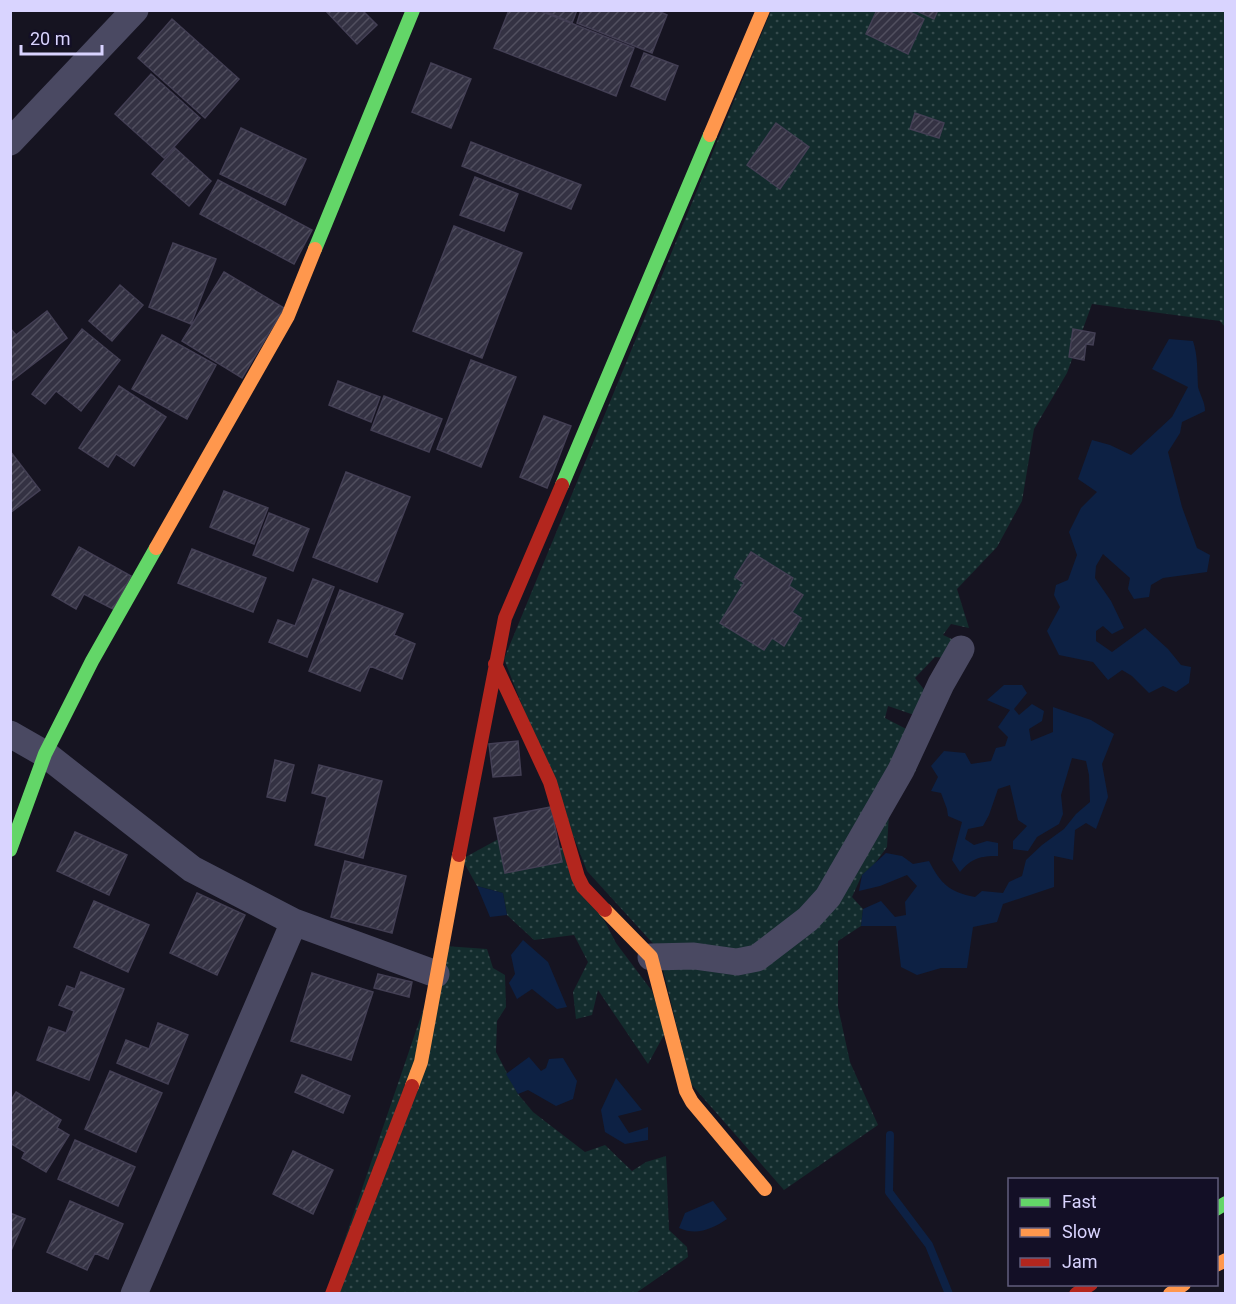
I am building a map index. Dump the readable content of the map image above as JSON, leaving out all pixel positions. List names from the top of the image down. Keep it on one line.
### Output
{"legend":["Fast","Slow","Jam"],"scale_bar":"20 m"}
